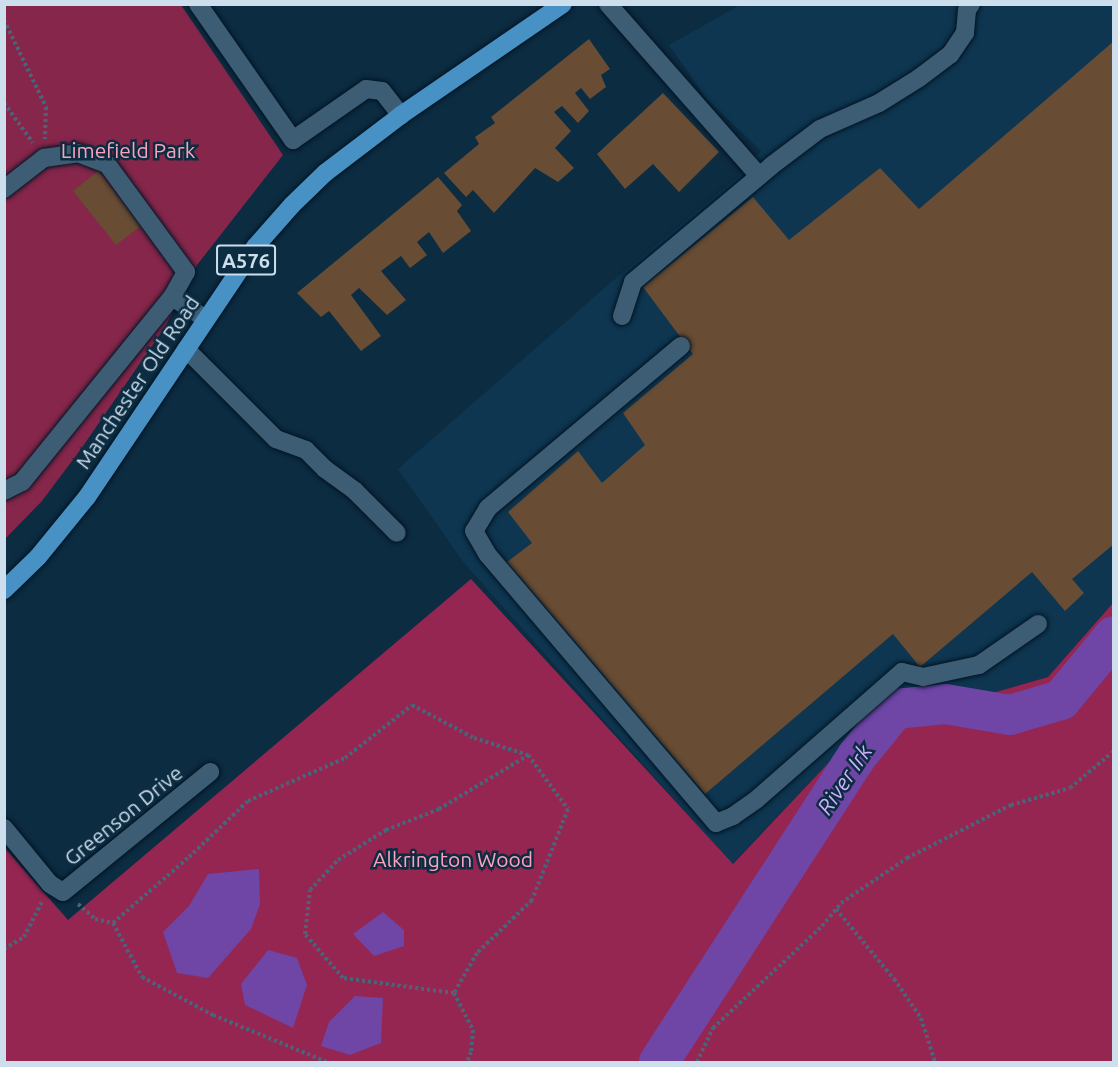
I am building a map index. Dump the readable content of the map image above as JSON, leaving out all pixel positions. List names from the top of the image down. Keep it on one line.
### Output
{"streets":{"main road":["A576","Manchester Old Road"],"street":["Greenson Drive"]},"water":["River Irk"],"parks":["Limefield Park","Alkrington Wood"]}
